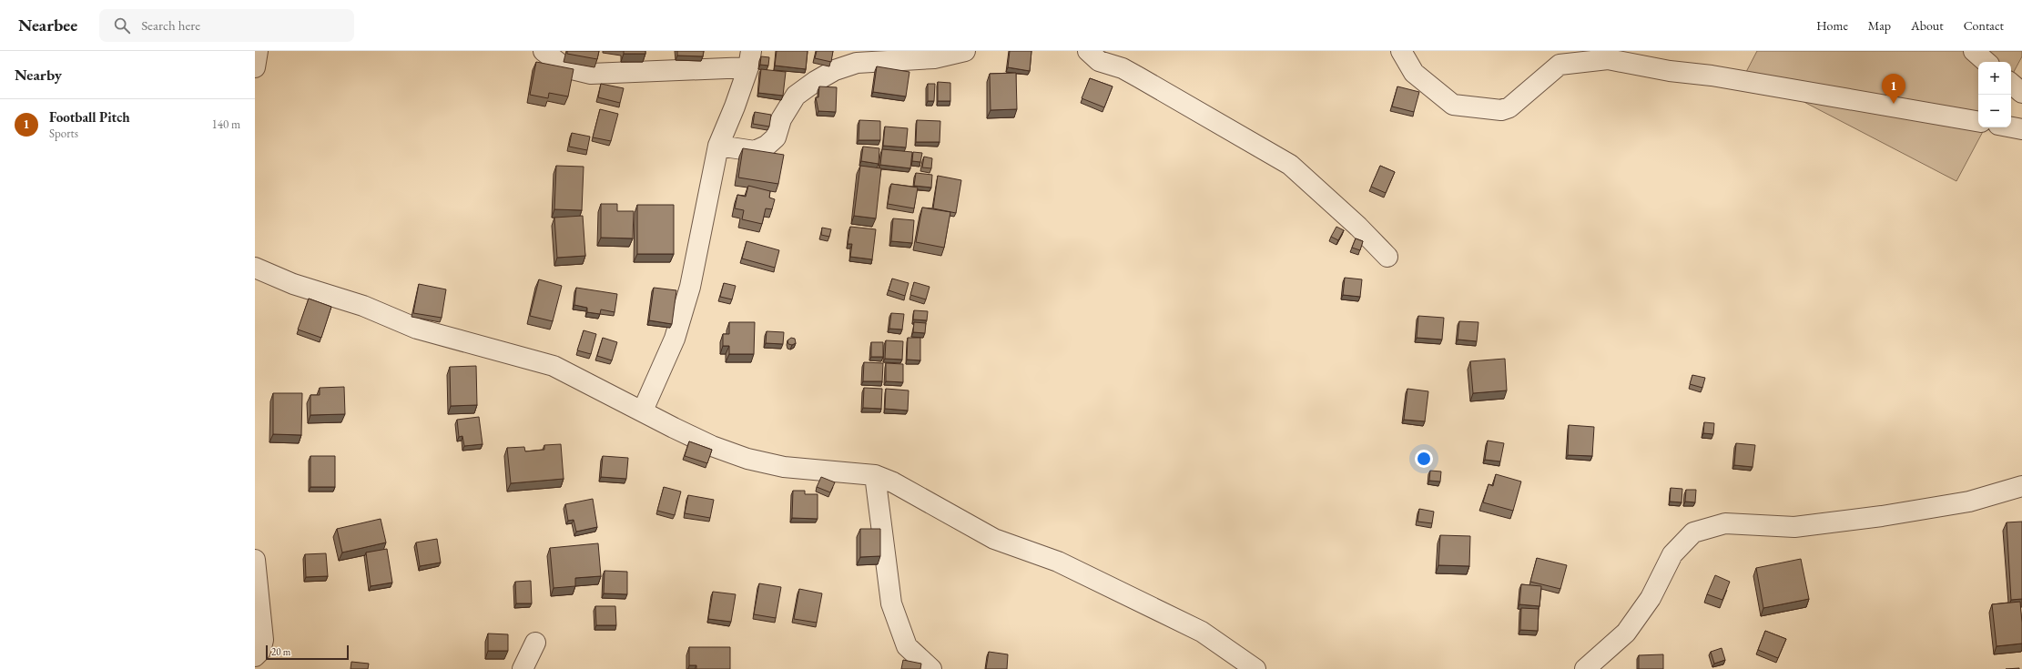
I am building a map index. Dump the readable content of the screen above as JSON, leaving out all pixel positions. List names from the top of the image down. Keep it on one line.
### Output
{"scale_bar":"20 m","page":{"header":"Nearbee","search":"Search here","nav":["Home","Map","About","Contact"],"heading":"Nearby","map_buttons":["+","−"],"pins":"1","list":[{"mark":"1","name":"Football Pitch","note":"Sports","value":"140 m"}],"scale":"20 m"}}
